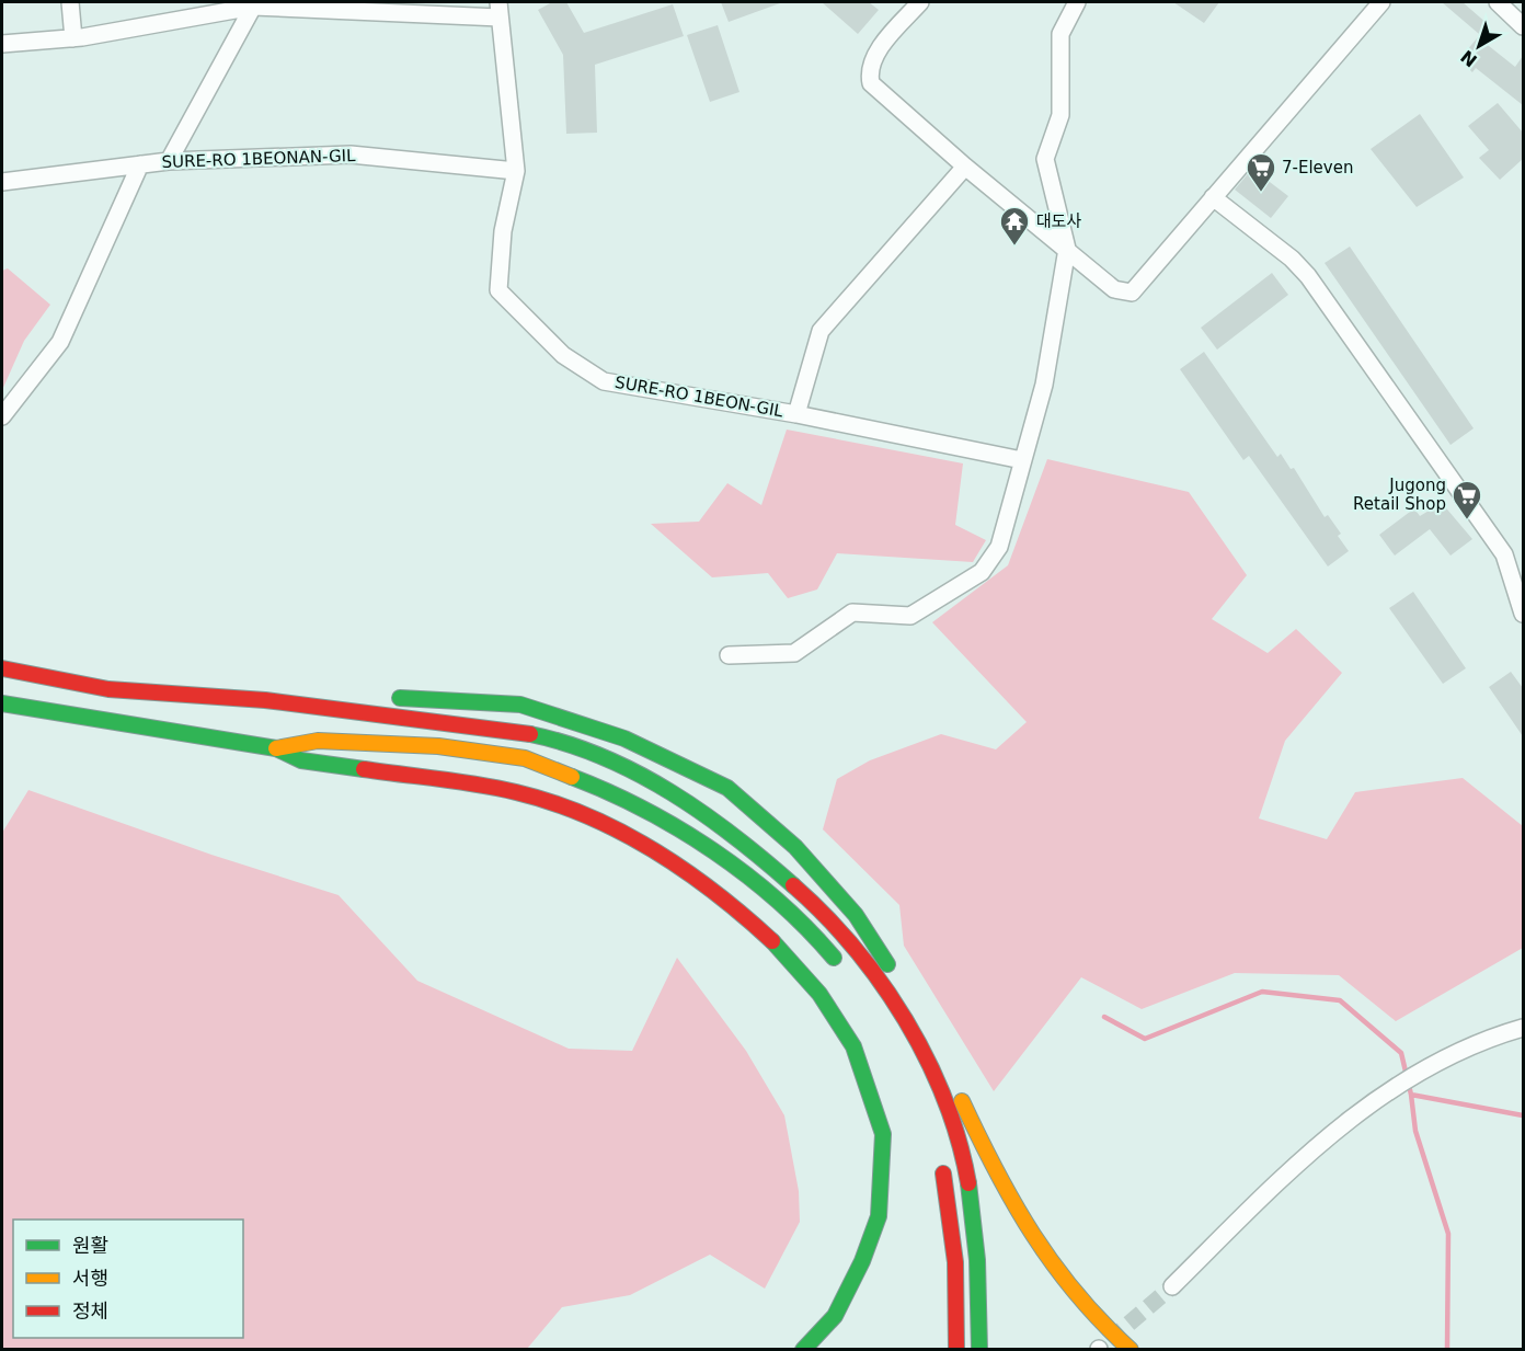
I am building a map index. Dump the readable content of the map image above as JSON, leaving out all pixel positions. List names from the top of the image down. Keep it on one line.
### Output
{"streets":{"street":["SURE-RO 1BEONAN-GIL","SURE-RO 1BEON-GIL"]},"crossings":[["SURE-RO 1BEONAN-GIL","SURE-RO 1BEON-GIL"]],"places":{"supermarket":["7-Eleven","Jugong Retail Shop"],"temple":["대도사"]},"legend":["원활","서행","정체"],"north":"bottom left"}
